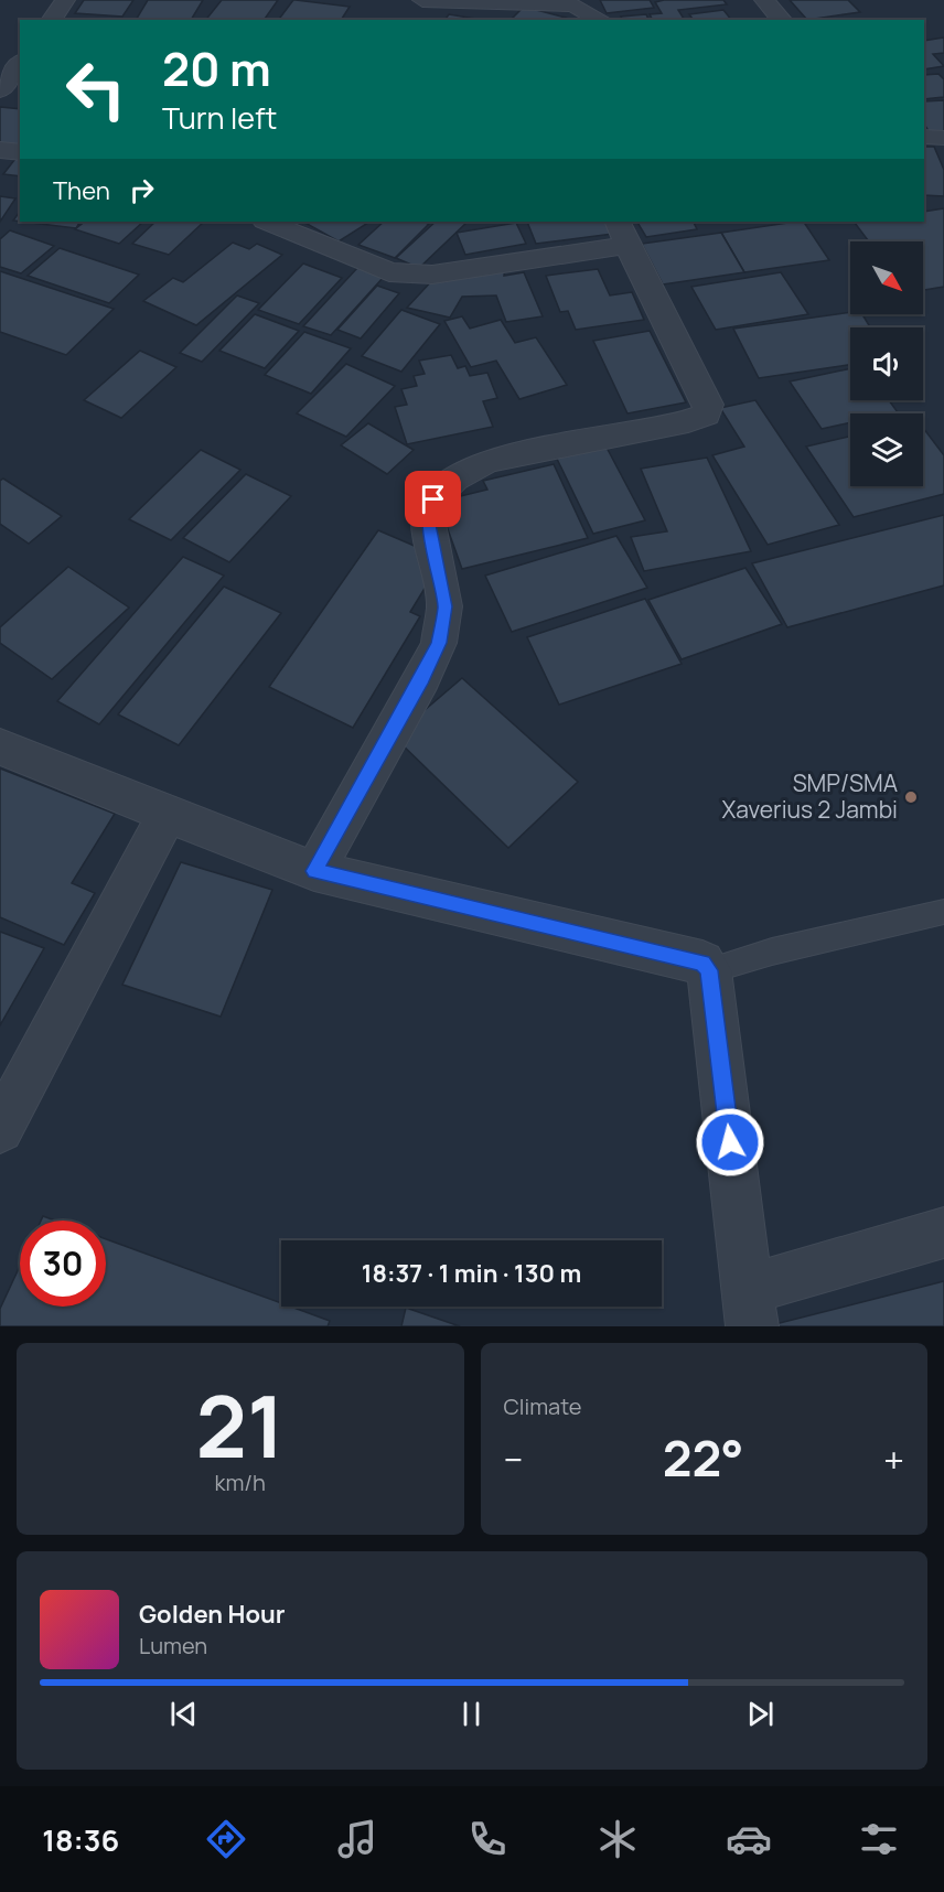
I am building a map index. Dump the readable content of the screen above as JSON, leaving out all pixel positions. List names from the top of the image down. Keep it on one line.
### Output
{"places":["SMP/SMA Xaverius 2 Jambi"],"north":"bottom right","page":{"turn":["20 m","Turn left"],"then":"Then","limit":"30","trip":"18:37 · 1 min · 130 m","tile":[["21","km/h"],"Climate"],"heat":["−","22°","+"],"song":["Golden Hour","Lumen"],"tabs":"18:36"}}
